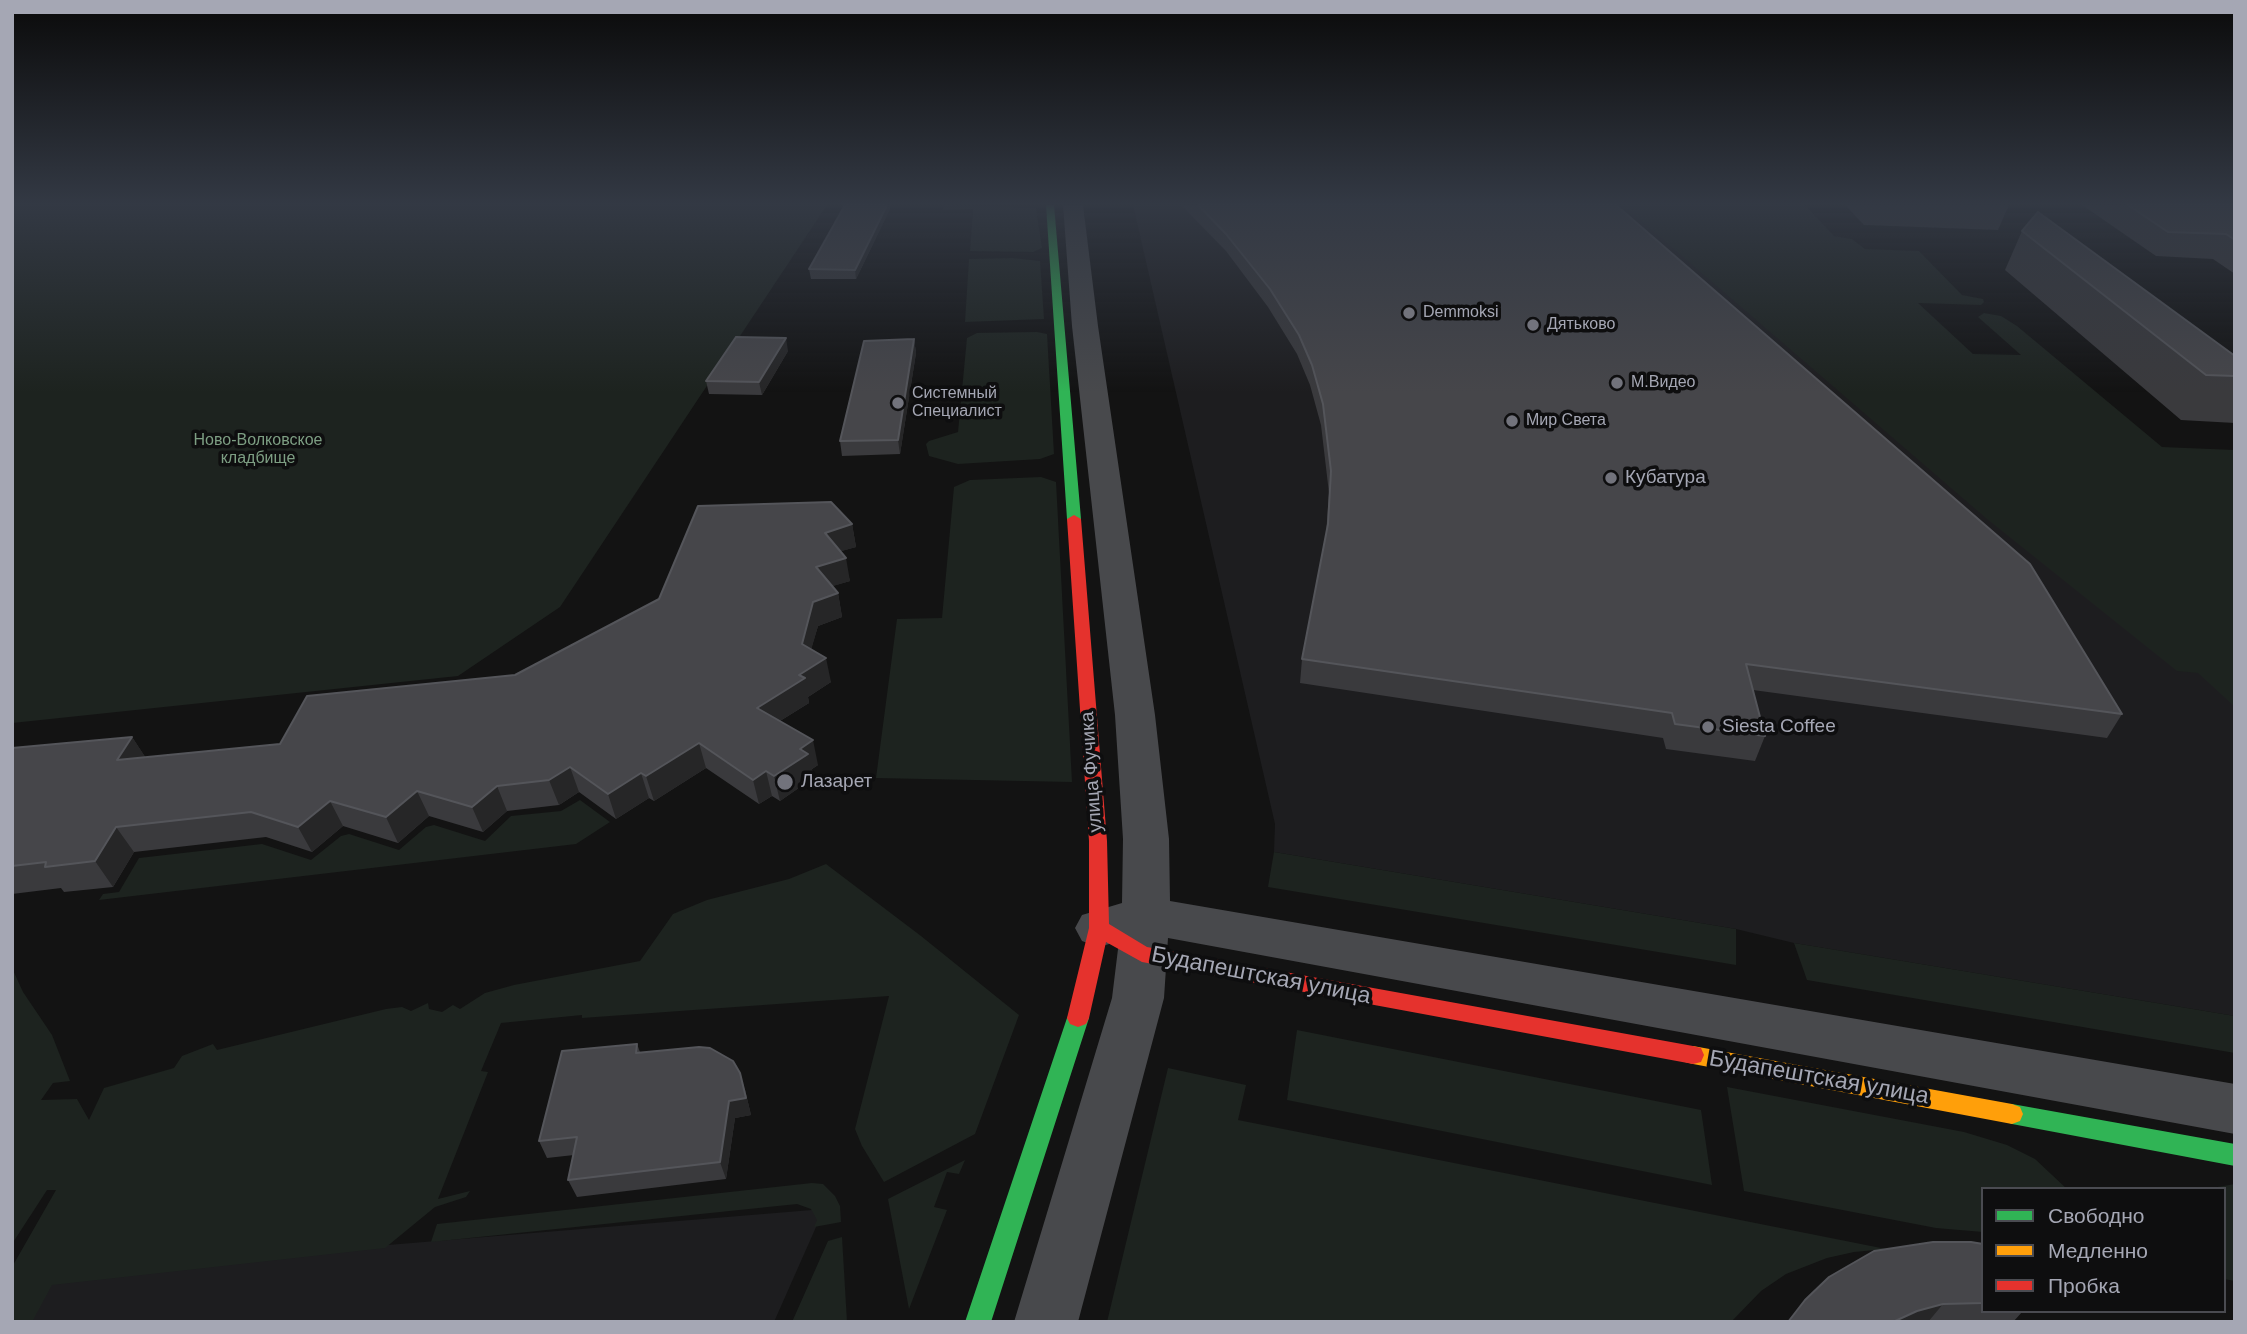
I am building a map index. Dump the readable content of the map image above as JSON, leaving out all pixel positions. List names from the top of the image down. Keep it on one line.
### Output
{"streets":{"street":["улица Фучика","Будапештская улица"]},"crossings":[["улица Фучика","Будапештская улица"]],"parks":["Ново-Волковское кладбище"],"places":["Demmoksi","Дятьково","М.Видео","Системный Специалист","Мир Света","Кубатура","Siesta Coffee","Лазарет"],"legend":["Свободно","Медленно","Пробка"]}
